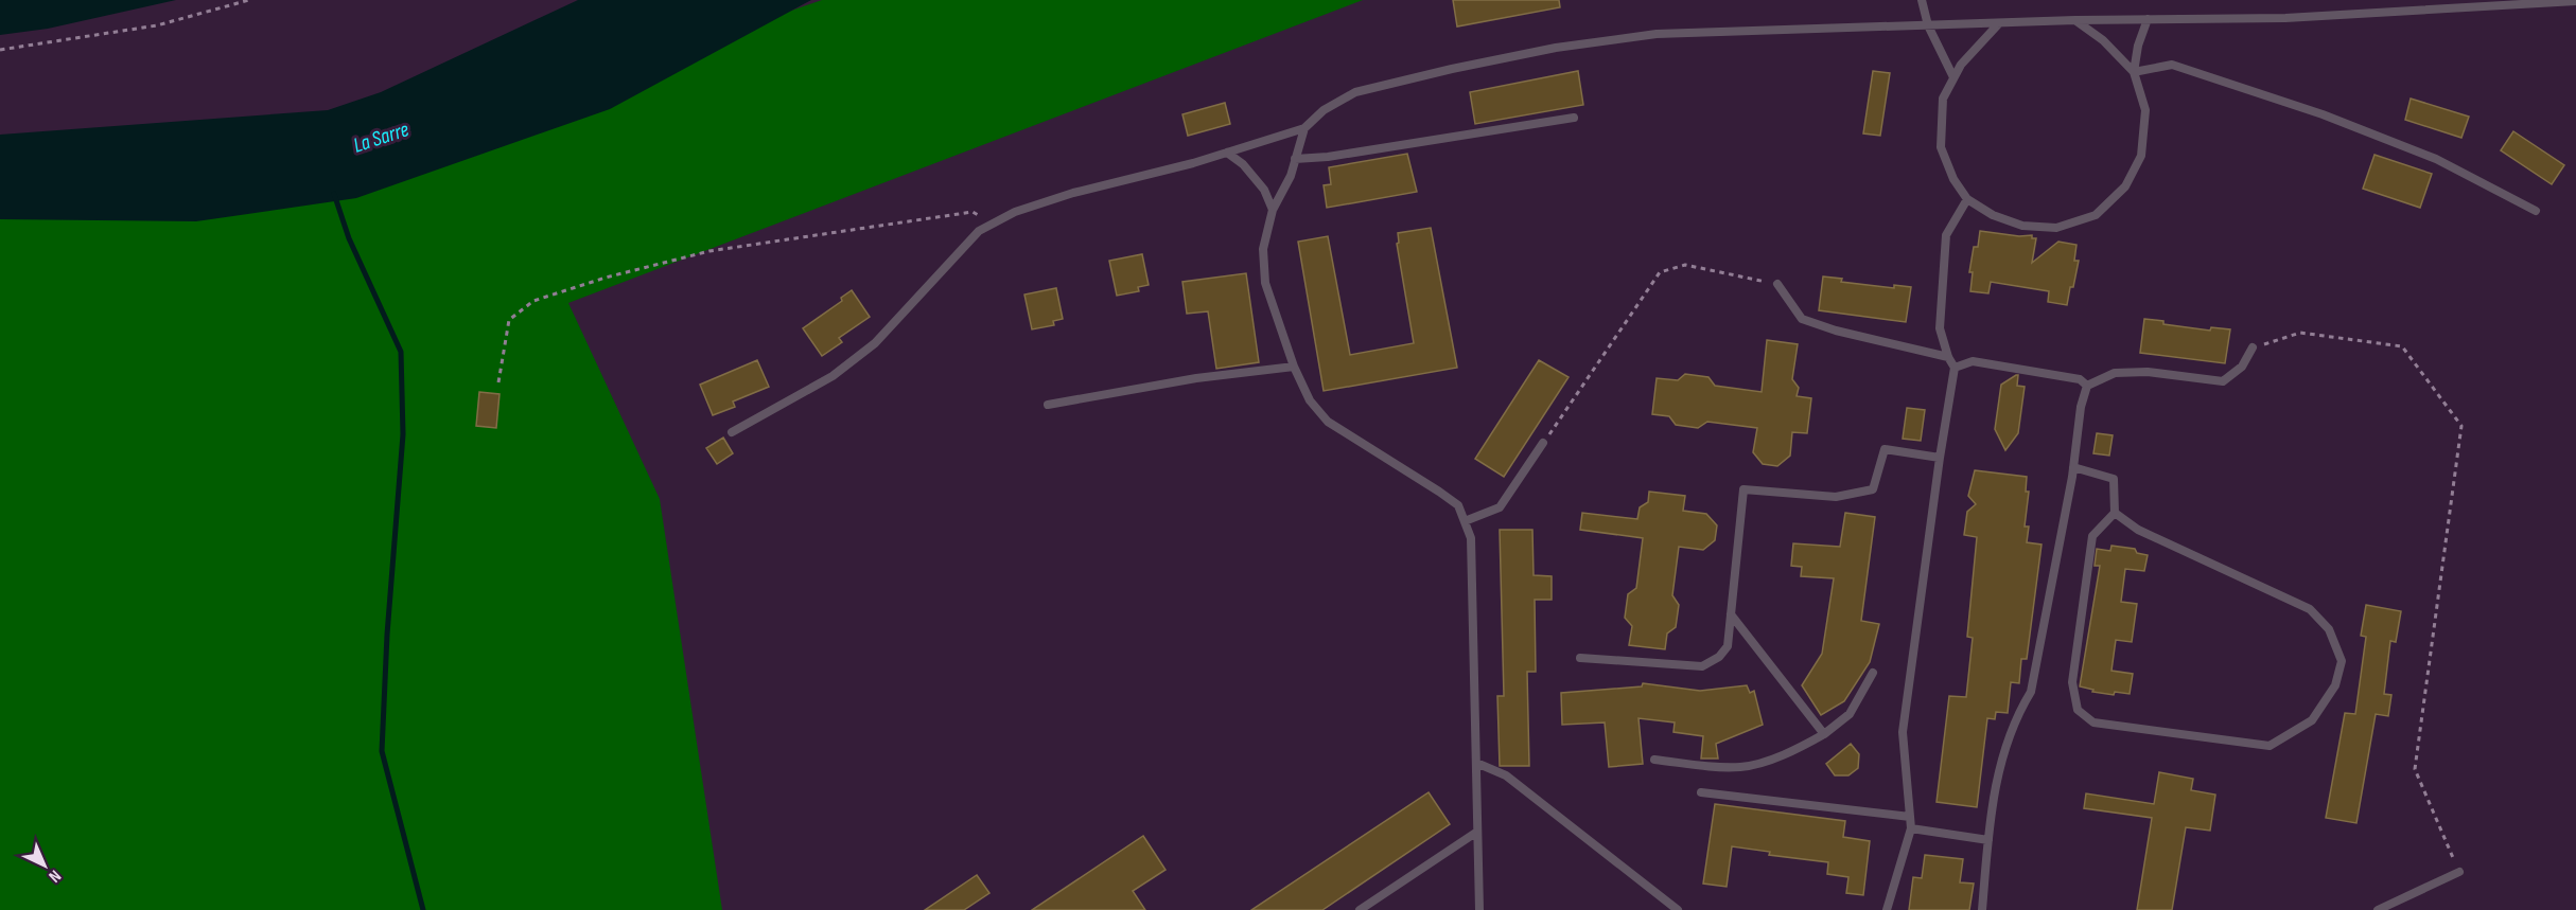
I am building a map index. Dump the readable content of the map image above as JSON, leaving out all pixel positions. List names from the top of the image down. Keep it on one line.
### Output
{"water":["La Sarre"],"north":"bottom right"}
